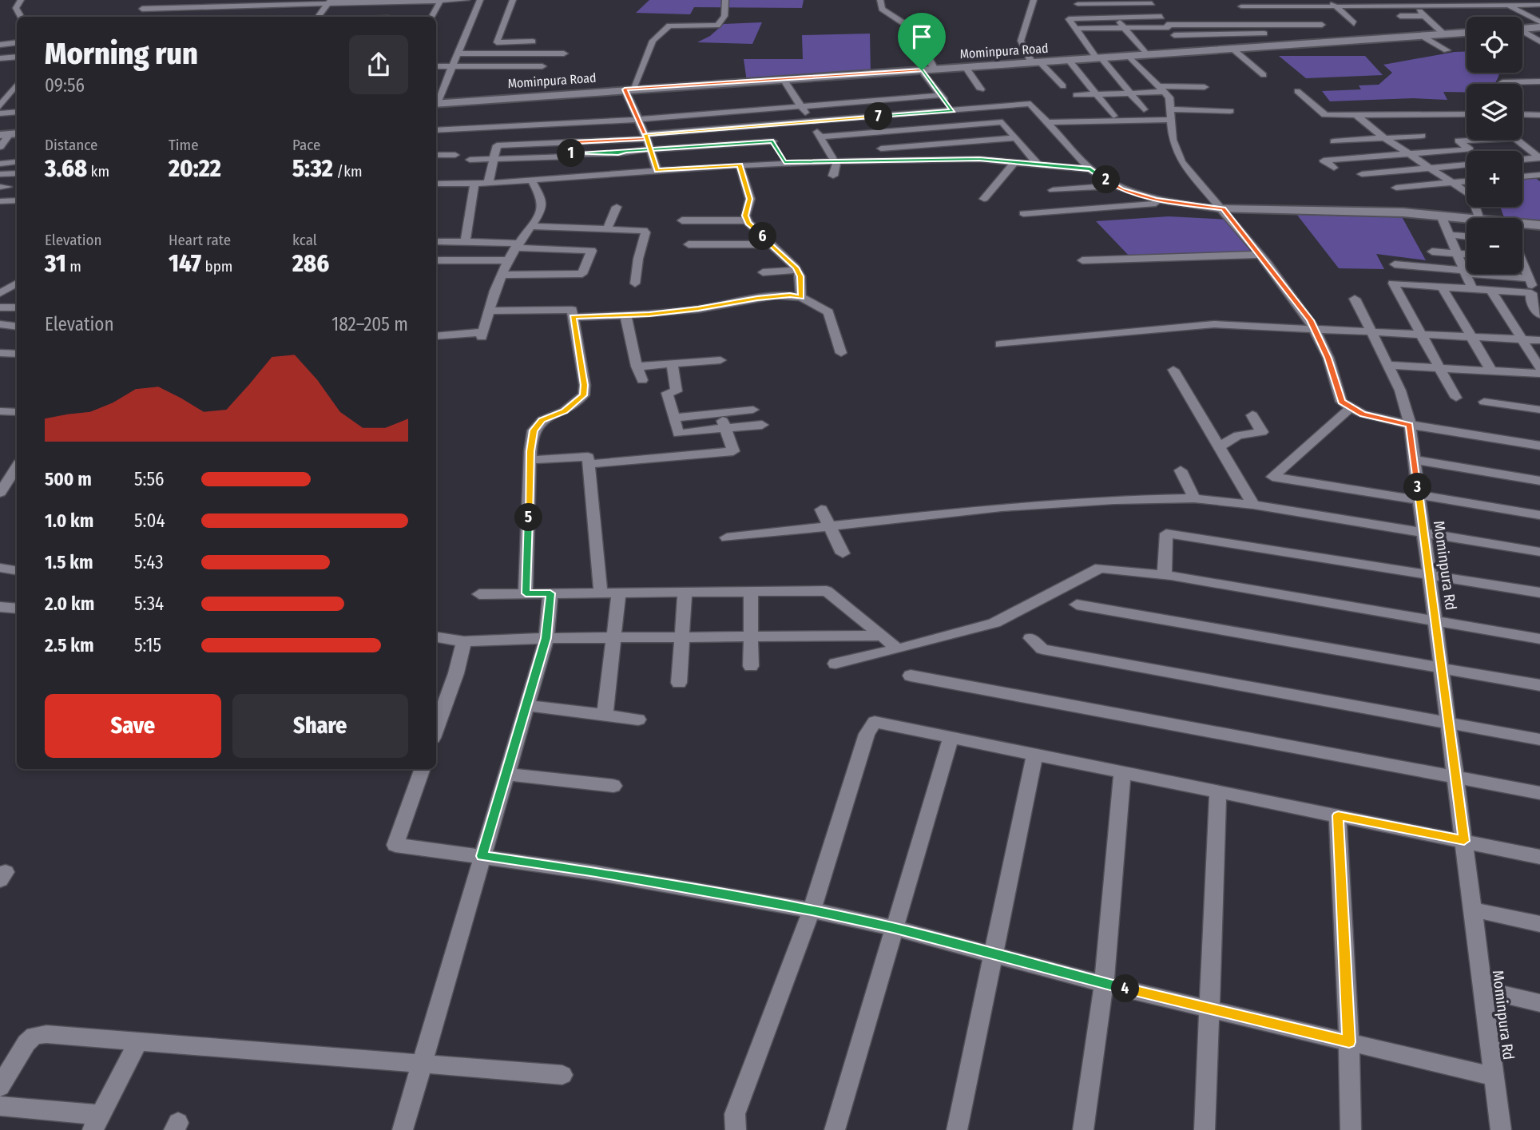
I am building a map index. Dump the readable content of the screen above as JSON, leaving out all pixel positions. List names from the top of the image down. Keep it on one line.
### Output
{"streets":{"main road":["Mominpura Road"],"street":["Mominpura Rd"]},"page":{"map_buttons":["+","−"],"heading":["Morning run","09:56"],"pins":["7","1","2","6","3","5","4"],"stats":[["Distance","3.68 km"],["Time","20:22"],["Pace","5:32 /km"],["Elevation","31 m"],["Heart rate","147 bpm"],["kcal","286"]],"chart":["Elevation","182–205 m"],"list":[{"name":"500 m","note":"5:56"},{"name":"1.0 km","note":"5:04"},{"name":"1.5 km","note":"5:43"},{"name":"2.0 km","note":"5:34"},{"name":"2.5 km","note":"5:15"}],"buttons":["Save","Share"]}}
